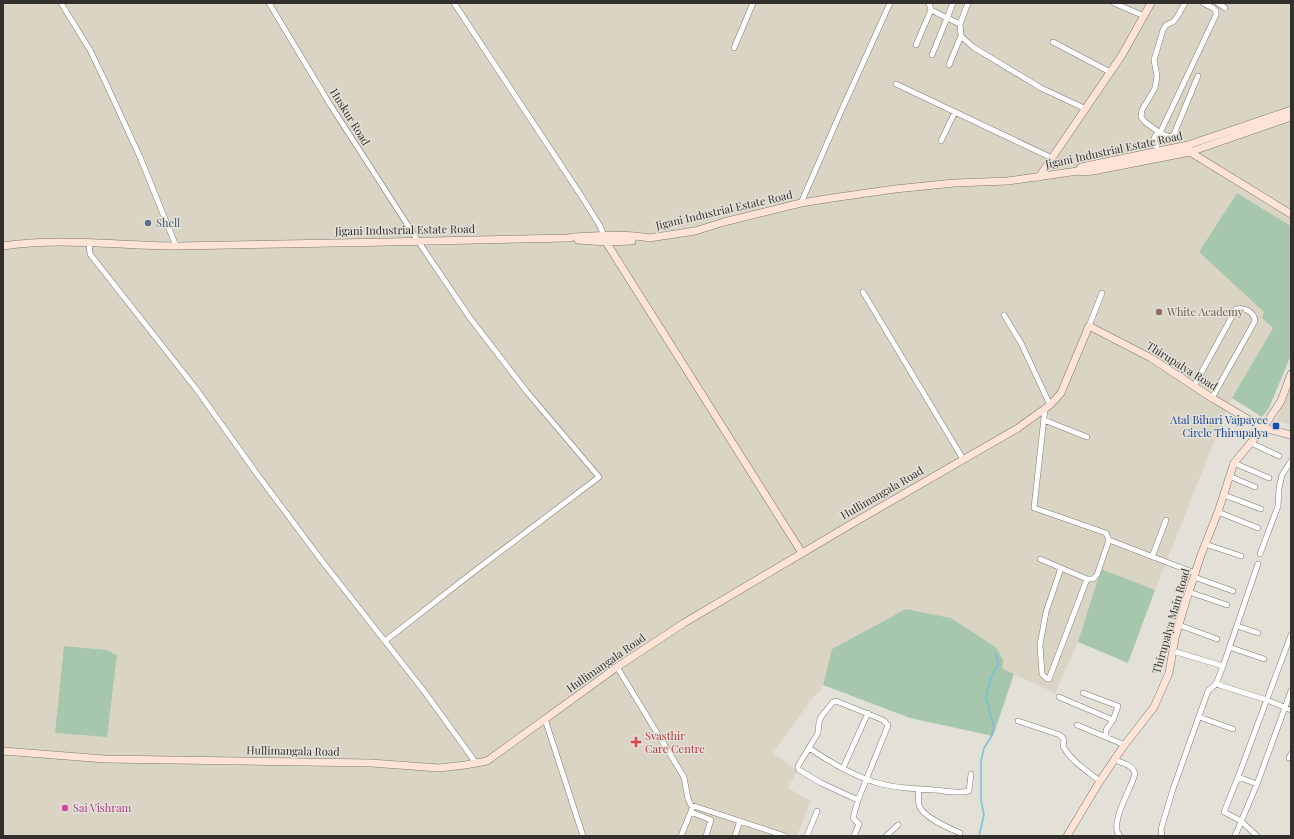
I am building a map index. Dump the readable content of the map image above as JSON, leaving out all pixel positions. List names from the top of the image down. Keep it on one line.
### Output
{"streets":{"street":["Huskur Road","Jigani Industrial Estate Road","Thirupalya Road","Hullimangala Road","Thirupalya Main Road"]},"crossings":[["Huskur Road","Jigani Industrial Estate Road"],["Thirupalya Road","Hullimangala Road"],["Thirupalya Road","Thirupalya Main Road"]],"places":{"other":["Shell","White Academy","Sai Vishram"],"transit":["Atal Bihari Vajpayee Circle Thirupalya"],"health":["Svasthir Care Centre"]}}
